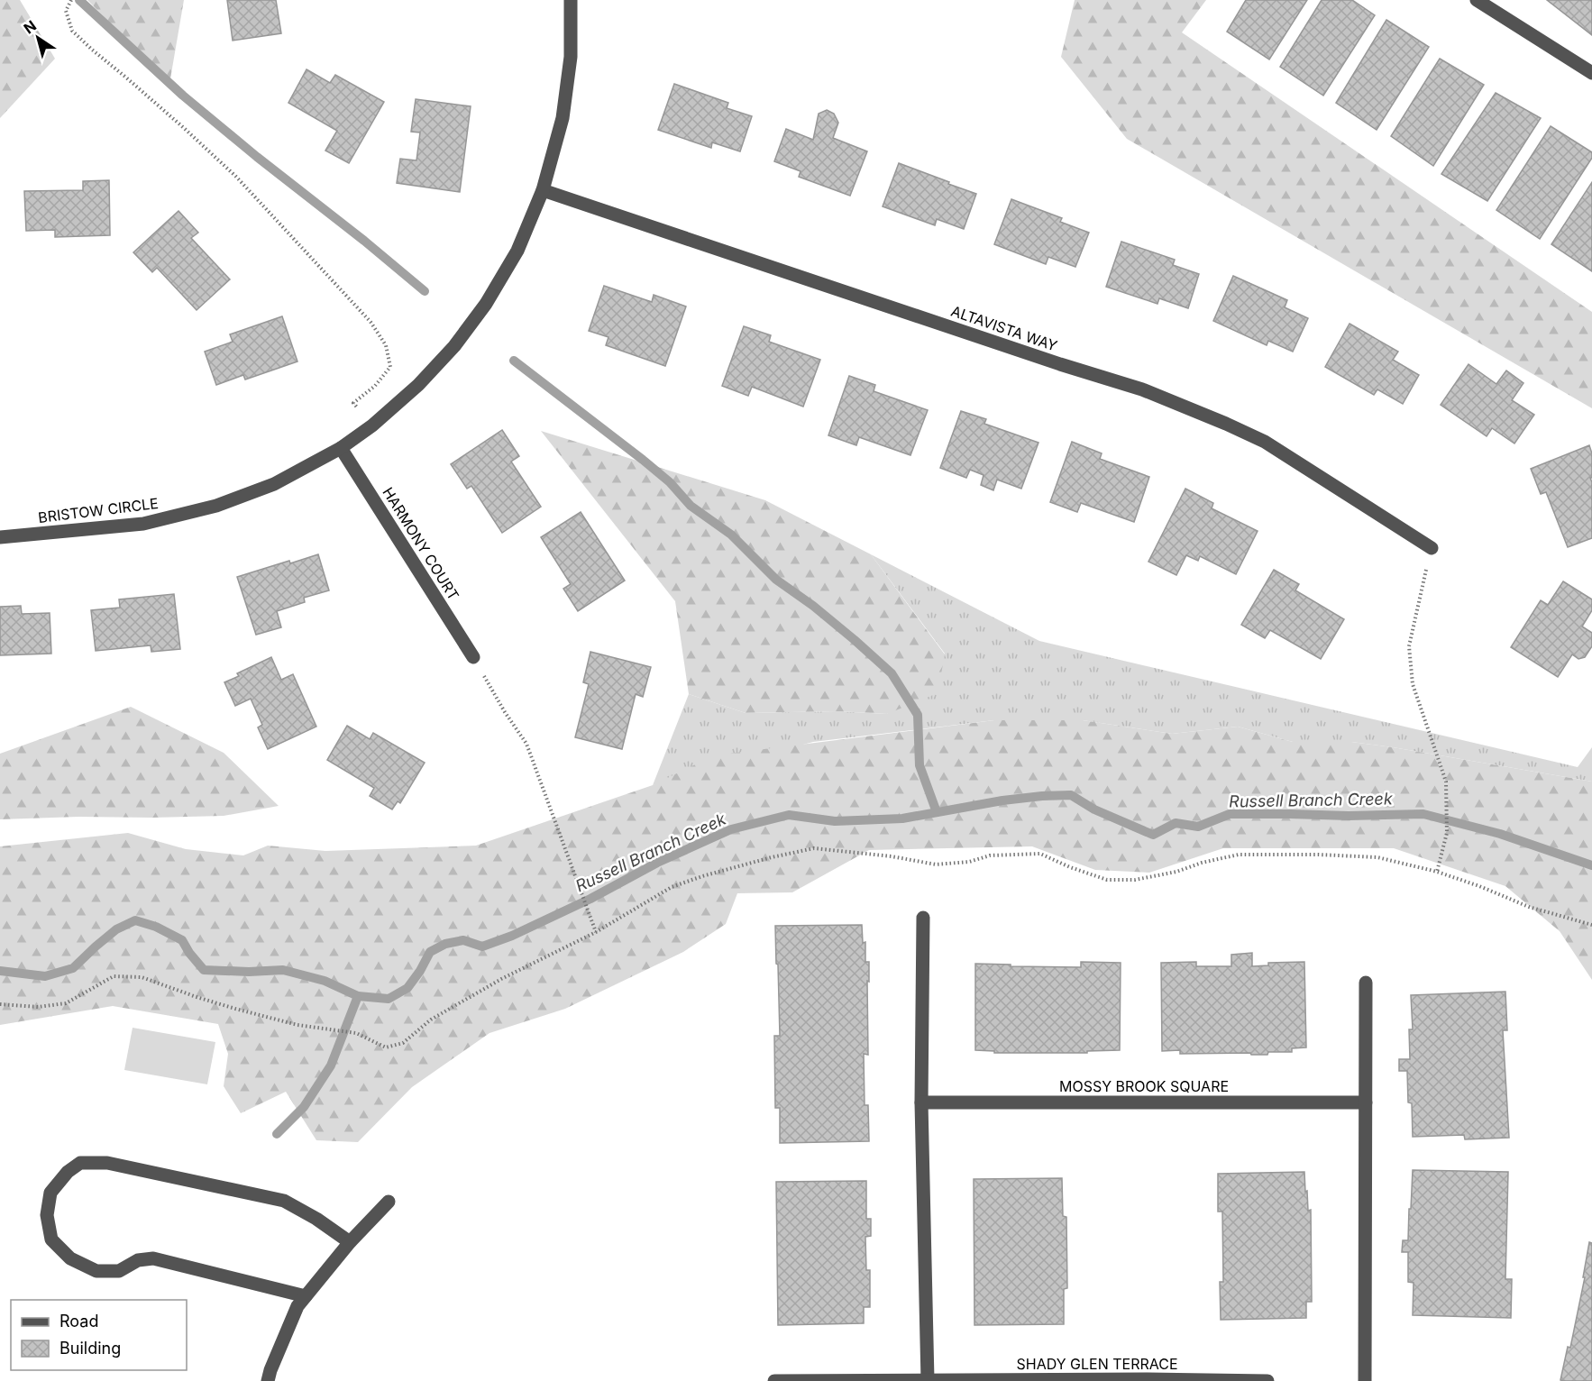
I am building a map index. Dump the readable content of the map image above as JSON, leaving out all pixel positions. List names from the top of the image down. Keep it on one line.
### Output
{"streets":{"street":["ALTAVISTA WAY","BRISTOW CIRCLE","HARMONY COURT","MOSSY BROOK SQUARE","SHADY GLEN TERRACE"]},"crossings":[["ALTAVISTA WAY","BRISTOW CIRCLE"],["BRISTOW CIRCLE","HARMONY COURT"]],"water":["Russell Branch Creek"],"legend":["Road","Building"],"north":"top left"}
